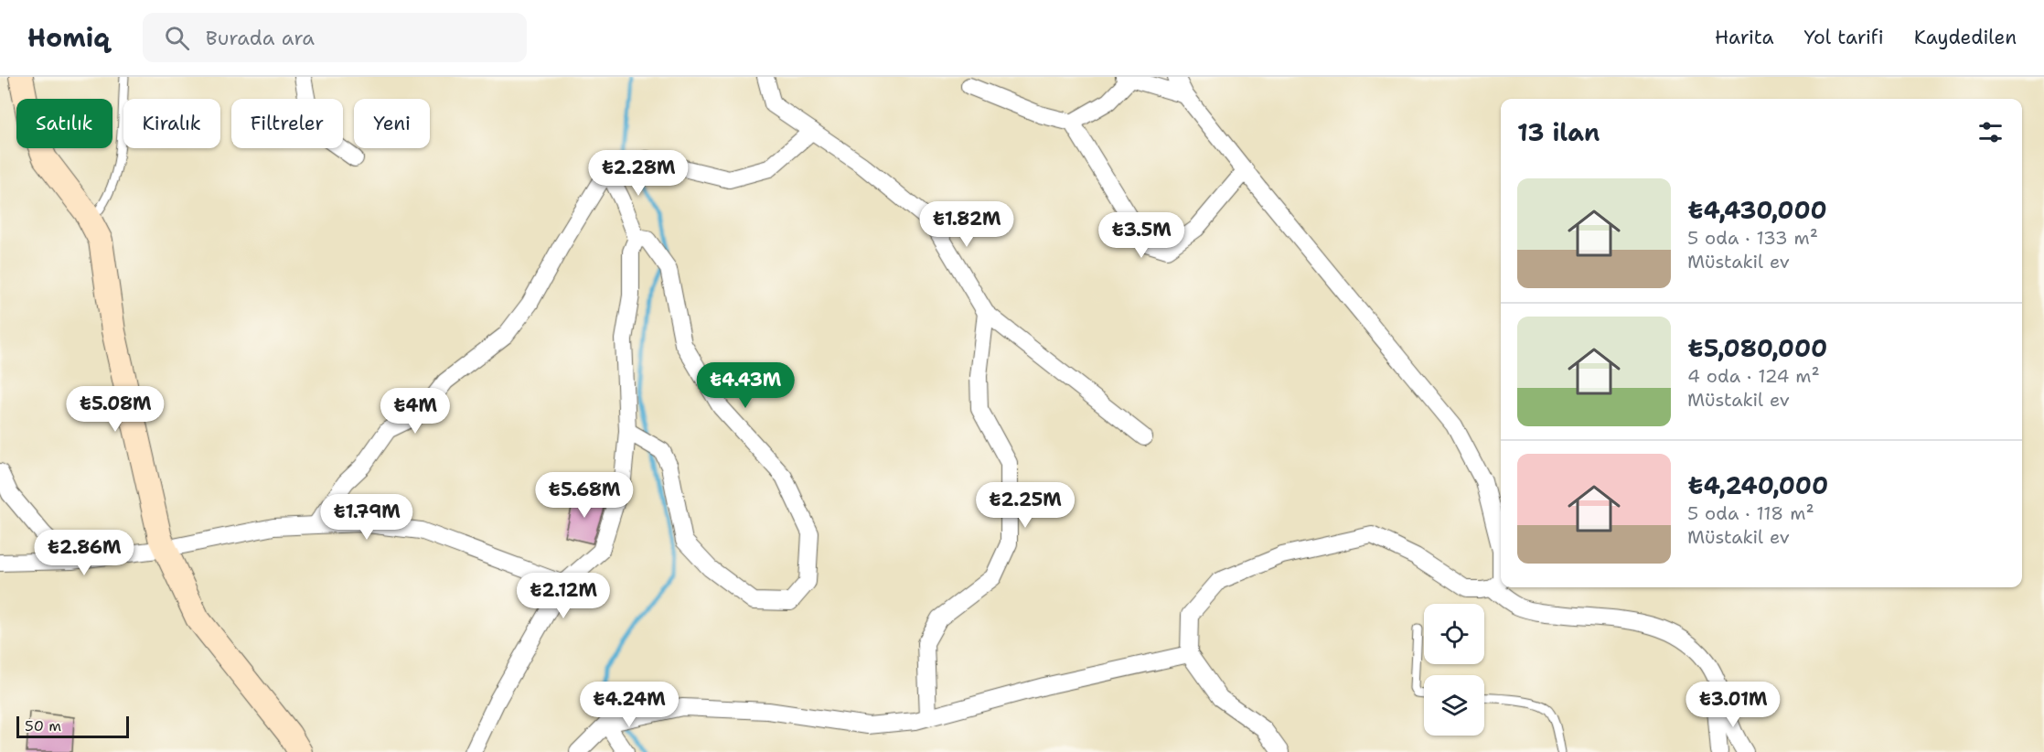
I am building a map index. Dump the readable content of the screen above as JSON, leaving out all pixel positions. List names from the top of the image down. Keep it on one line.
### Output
{"scale_bar":"50 m","page":{"header":"Homiq","search":"Burada ara","nav":["Harita","Yol tarifi","Kaydedilen"],"chip":["Satılık","Kiralık","Filtreler","Yeni"],"heading":"13 ilan","price":["₺2.28M","₺1.82M","₺3.5M","₺4.43M","₺5.08M","₺4M","₺5.68M","₺2.25M","₺1.79M","₺2.86M","₺2.12M","₺4.24M","₺3.01M"],"list":[{"name":"₺4,430,000","note":"5 oda · 133 m² · Müstakil ev"},{"name":"₺5,080,000","note":"4 oda · 124 m² · Müstakil ev"},{"name":"₺4,240,000","note":"5 oda · 118 m² · Müstakil ev"}],"scale":"50 m"}}
